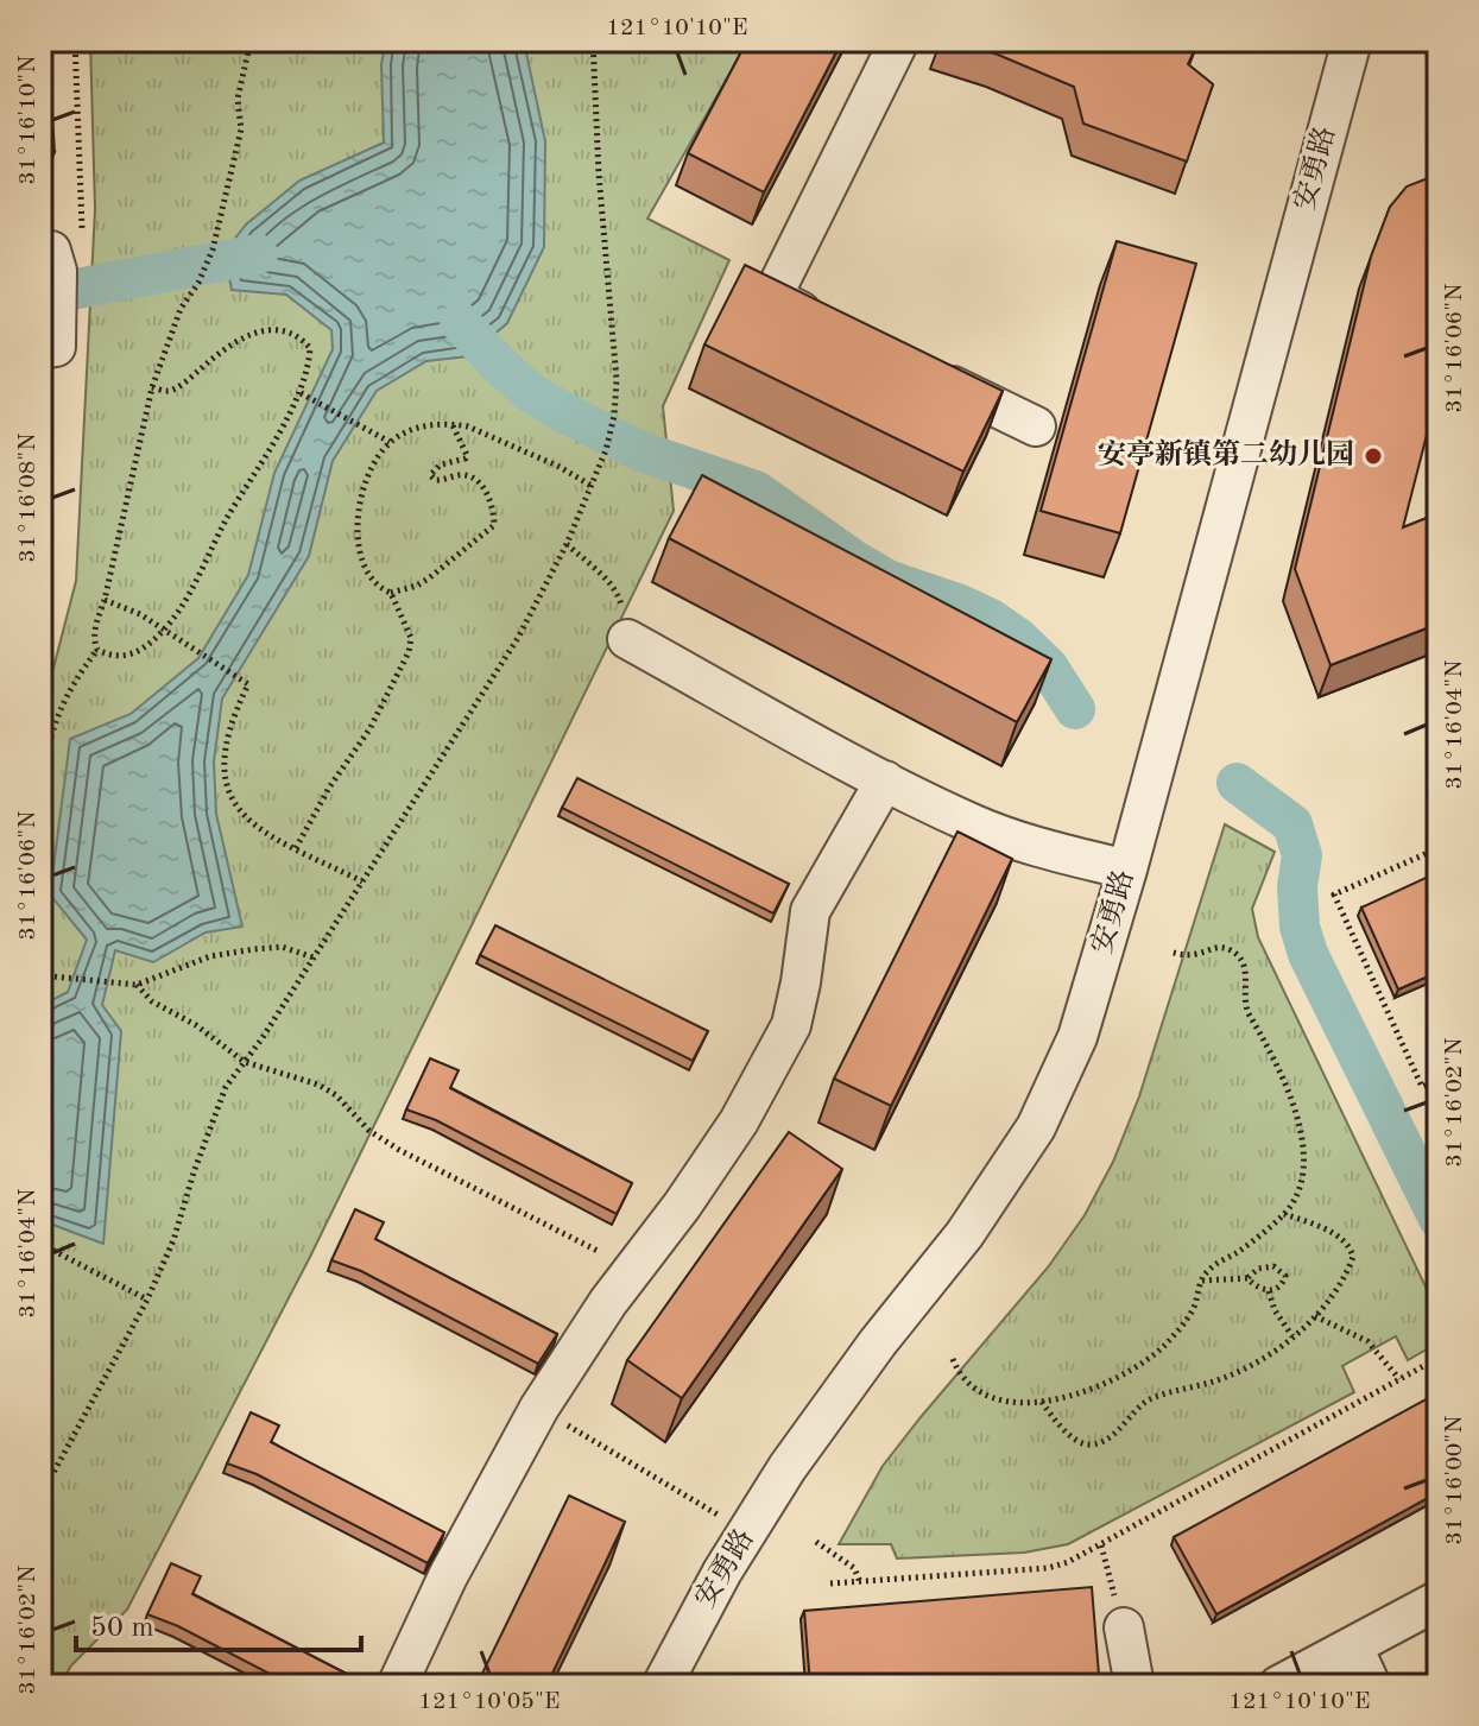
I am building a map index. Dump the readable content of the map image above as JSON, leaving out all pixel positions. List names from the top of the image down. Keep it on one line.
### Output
{"streets":{"street":["安勇路"]},"places":["安亭新镇第二幼儿园"],"scale_bar":"50 m","coordinates":["121°10'10\"E","31°16'10\"N","31°16'06\"N","31°16'08\"N","31°16'04\"N","31°16'02\"N","31°16'00\"N","121°10'05\"E"]}
